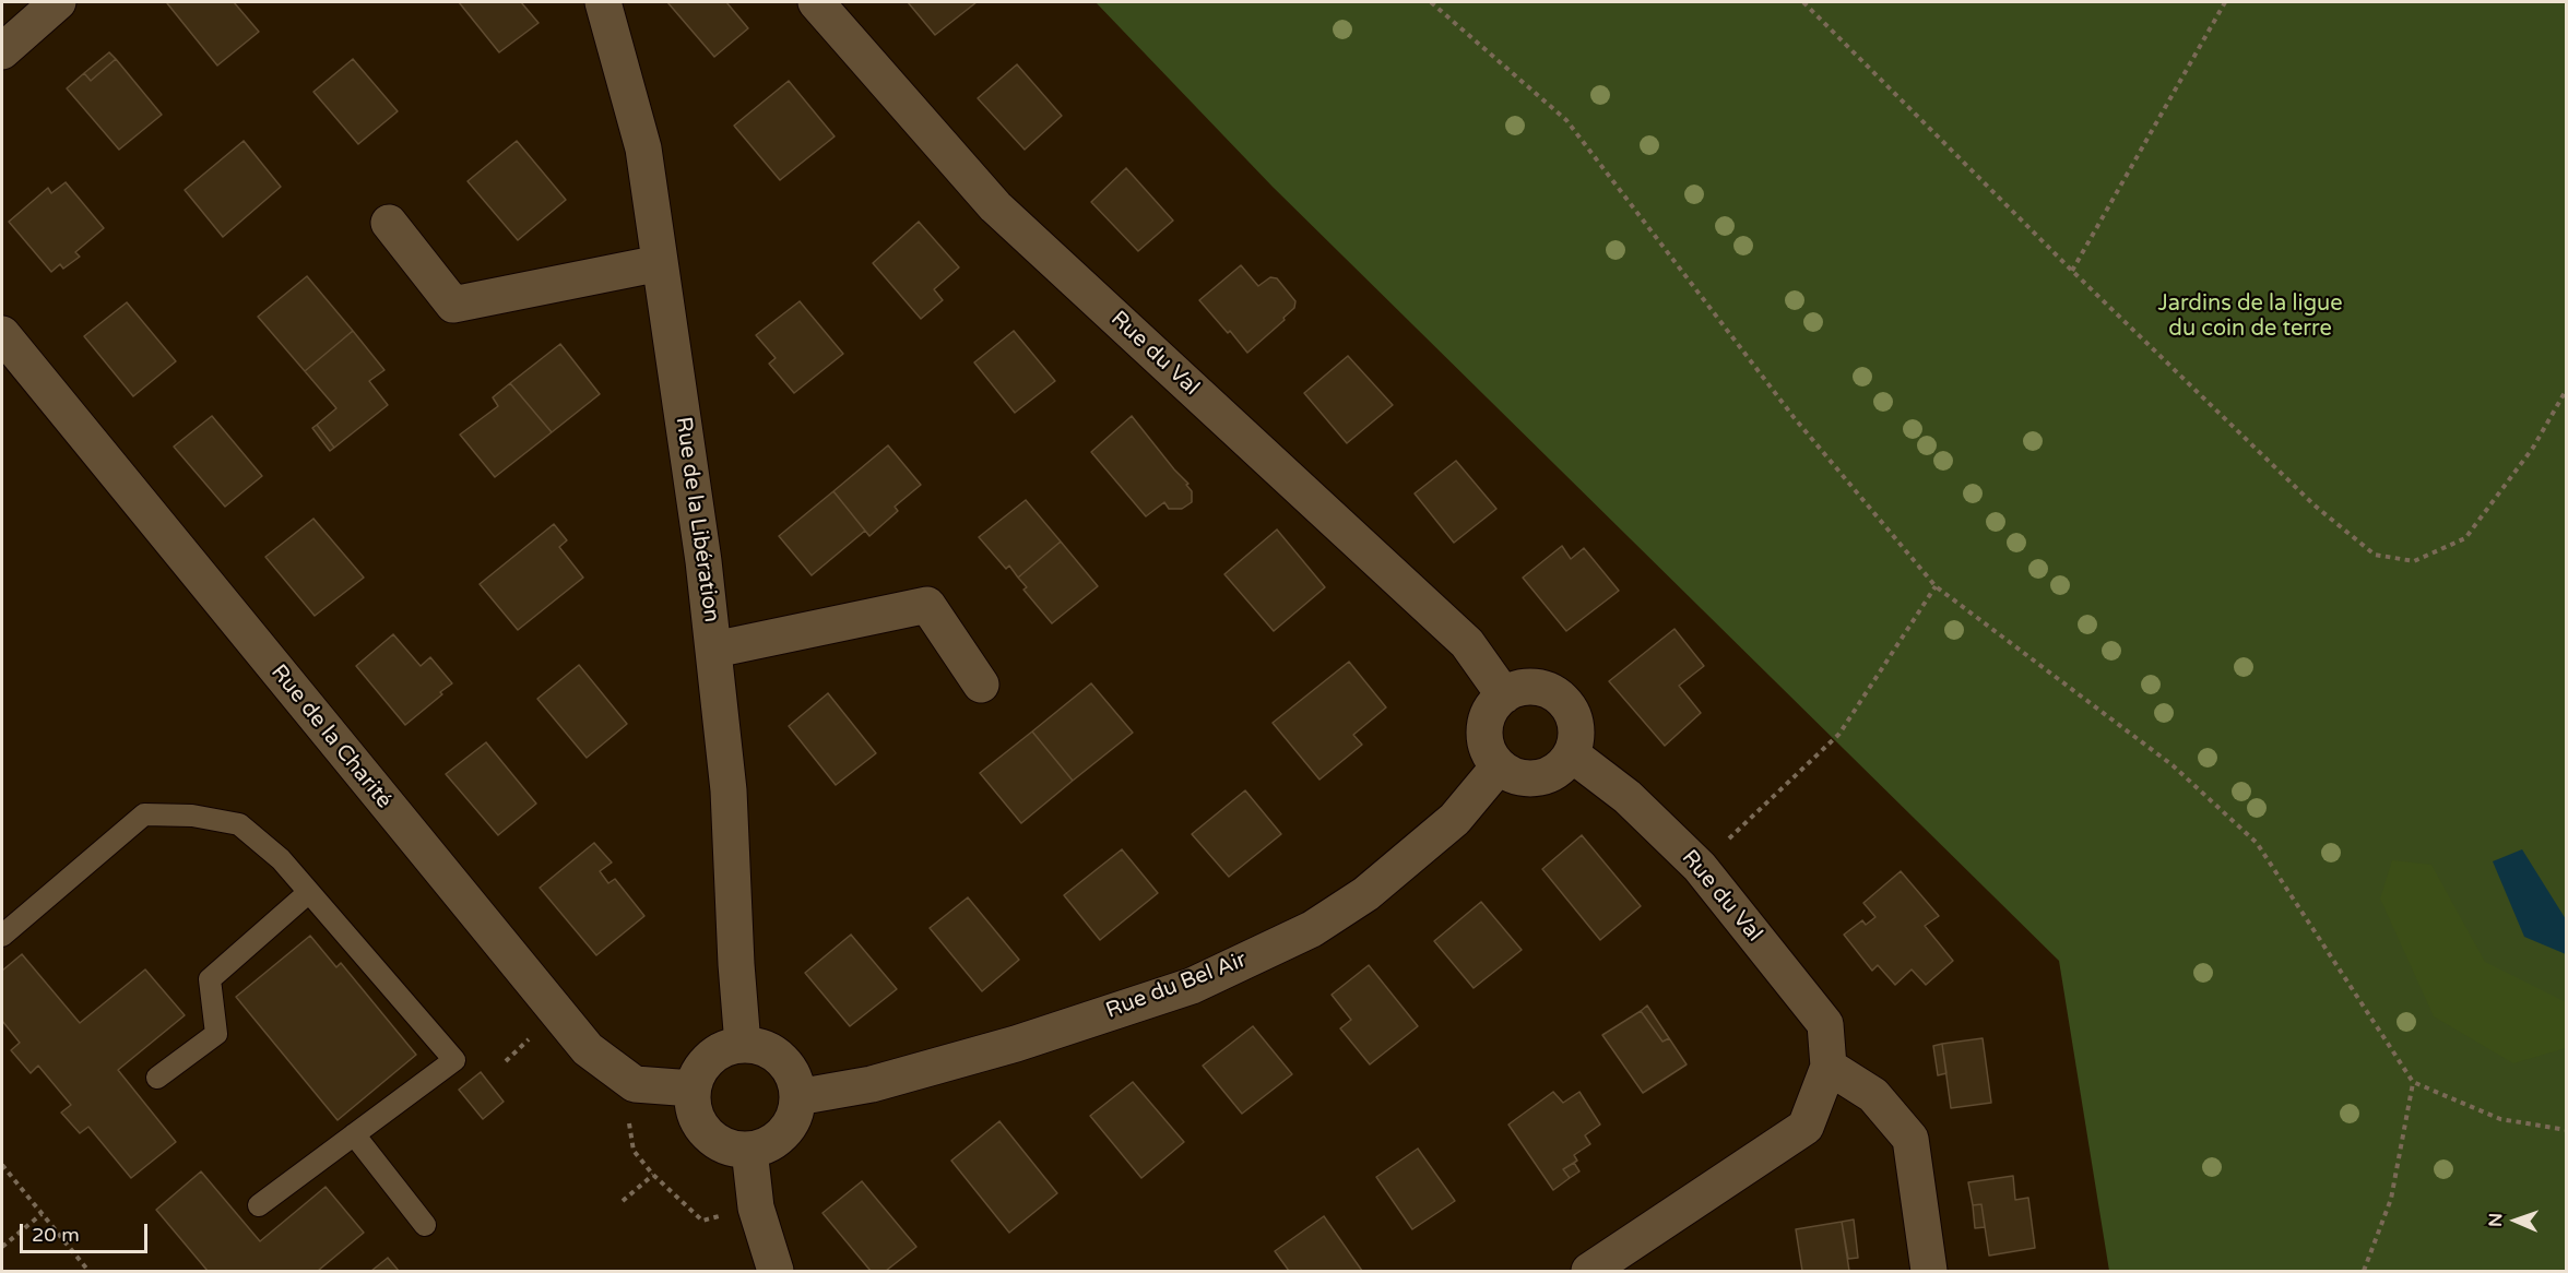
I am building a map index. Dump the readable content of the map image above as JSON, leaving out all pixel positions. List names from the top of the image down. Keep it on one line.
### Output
{"streets":{"street":["Rue du Val","Rue de la Libération","Rue de la Charité","Rue du Bel Air"]},"crossings":[["Rue du Val","Rue du Bel Air"],["Rue de la Libération","Rue du Bel Air"]],"parks":["Jardins de la ligue du coin de terre"],"scale_bar":"20 m","north":"left"}
